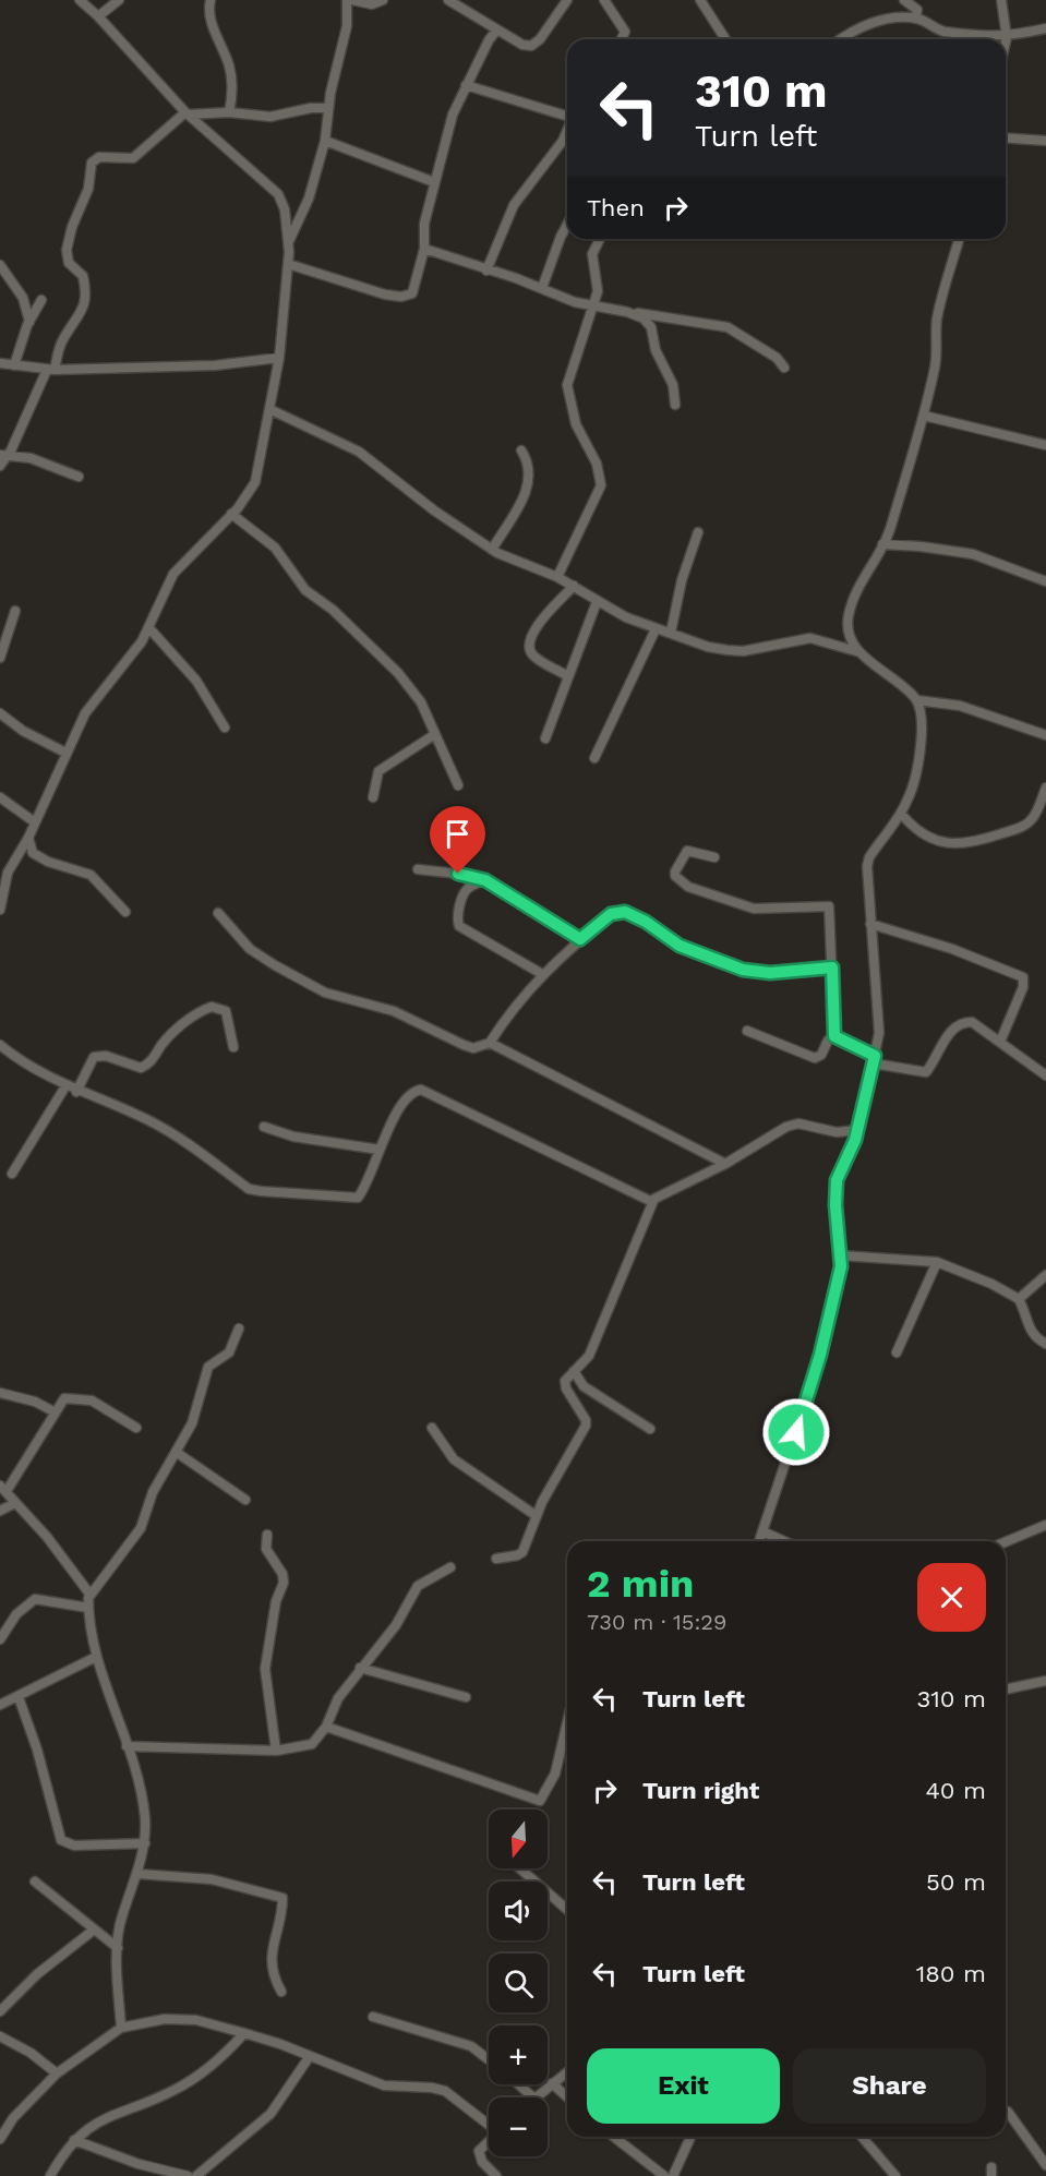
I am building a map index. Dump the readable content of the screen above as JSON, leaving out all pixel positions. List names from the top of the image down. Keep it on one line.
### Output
{"north":"bottom","page":{"turn":["310 m","Turn left"],"then":"Then","heading":["2 min","730 m · 15:29"],"list":[{"name":"Turn left","value":"310 m"},{"name":"Turn right","value":"40 m"},{"name":"Turn left","value":"50 m"},{"name":"Turn left","value":"180 m"}],"map_buttons":["+","−"],"buttons":["Exit","Share"]}}
